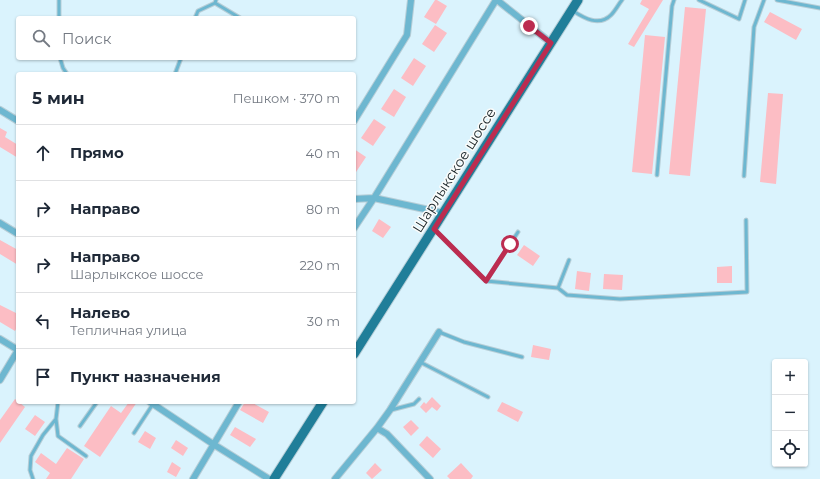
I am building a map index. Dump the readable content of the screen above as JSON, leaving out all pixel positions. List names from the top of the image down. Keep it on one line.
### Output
{"streets":{"main road":["Шарлыкское шоссе"]},"page":{"search":"Поиск","heading":["5 мин","Пешком · 370 m"],"list":[["Прямо","40 m"],["Направо","80 m"],["Направо","Шарлыкское шоссе","220 m"],["Налево","Тепличная улица","30 m"],"Пункт назначения"],"map_buttons":["+","−"]}}
